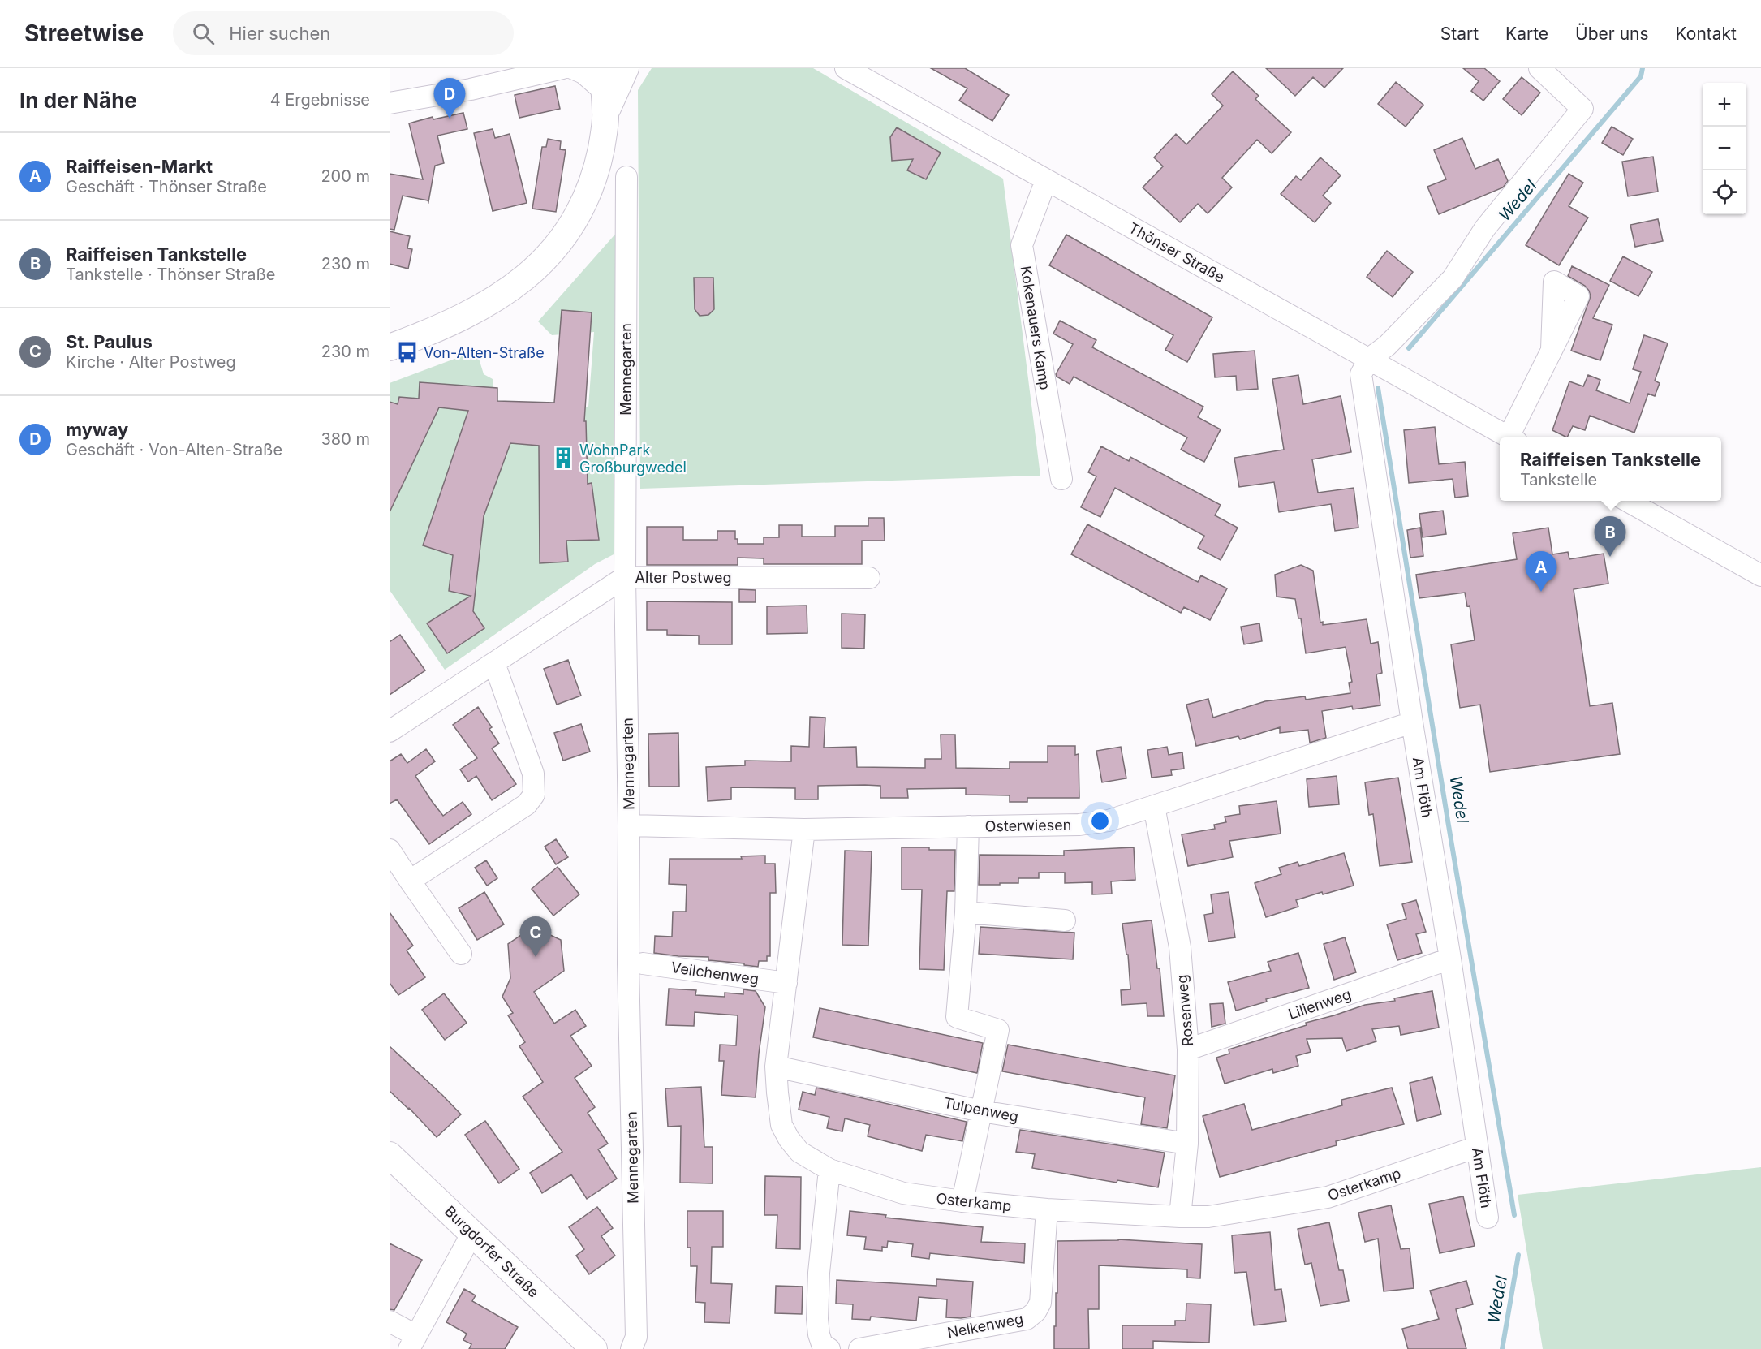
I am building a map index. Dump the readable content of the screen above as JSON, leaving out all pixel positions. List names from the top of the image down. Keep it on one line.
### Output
{"streets":{"main road":["Burgdorfer Straße"],"street":["Thönser Straße","Kokenauers Kamp","Mennegarten","Alter Postweg","Am Flöth","Osterwiesen","Veilchenweg","Lilienweg","Rosenweg","Tulpenweg","Osterkamp","Nelkenweg"]},"crossings":[["Thönser Straße","Kokenauers Kamp"],["Thönser Straße","Am Flöth"],["Mennegarten","Alter Postweg"],["Mennegarten","Osterwiesen"],["Am Flöth","Osterwiesen"],["Am Flöth","Lilienweg"],["Am Flöth","Osterkamp"],["Osterwiesen","Rosenweg"],["Osterwiesen","Osterkamp"],["Veilchenweg","Osterkamp"],["Lilienweg","Rosenweg"],["Rosenweg","Tulpenweg"],["Rosenweg","Osterkamp"],["Tulpenweg","Osterkamp"],["Osterkamp","Nelkenweg"]],"water":["Wedel"],"places":{"bus stop":["Von-Alten-Straße"],"building":["WohnPark Großburgwedel"]},"page":{"header":"Streetwise","search":"Hier suchen","nav":["Start","Karte","Über uns","Kontakt"],"heading":["In der Nähe","4 Ergebnisse"],"pins":["D","B","A","C"],"map_buttons":["+","−"],"list":[{"mark":"A","name":"Raiffeisen-Markt","note":"Geschäft · Thönser Straße","value":"200 m"},{"mark":"B","name":"Raiffeisen Tankstelle","note":"Tankstelle · Thönser Straße","value":"230 m"},{"mark":"C","name":"St. Paulus","note":"Kirche · Alter Postweg","value":"230 m"},{"mark":"D","name":"myway","note":"Geschäft · Von-Alten-Straße","value":"380 m"}],"popup":["Raiffeisen Tankstelle","Tankstelle"]}}
